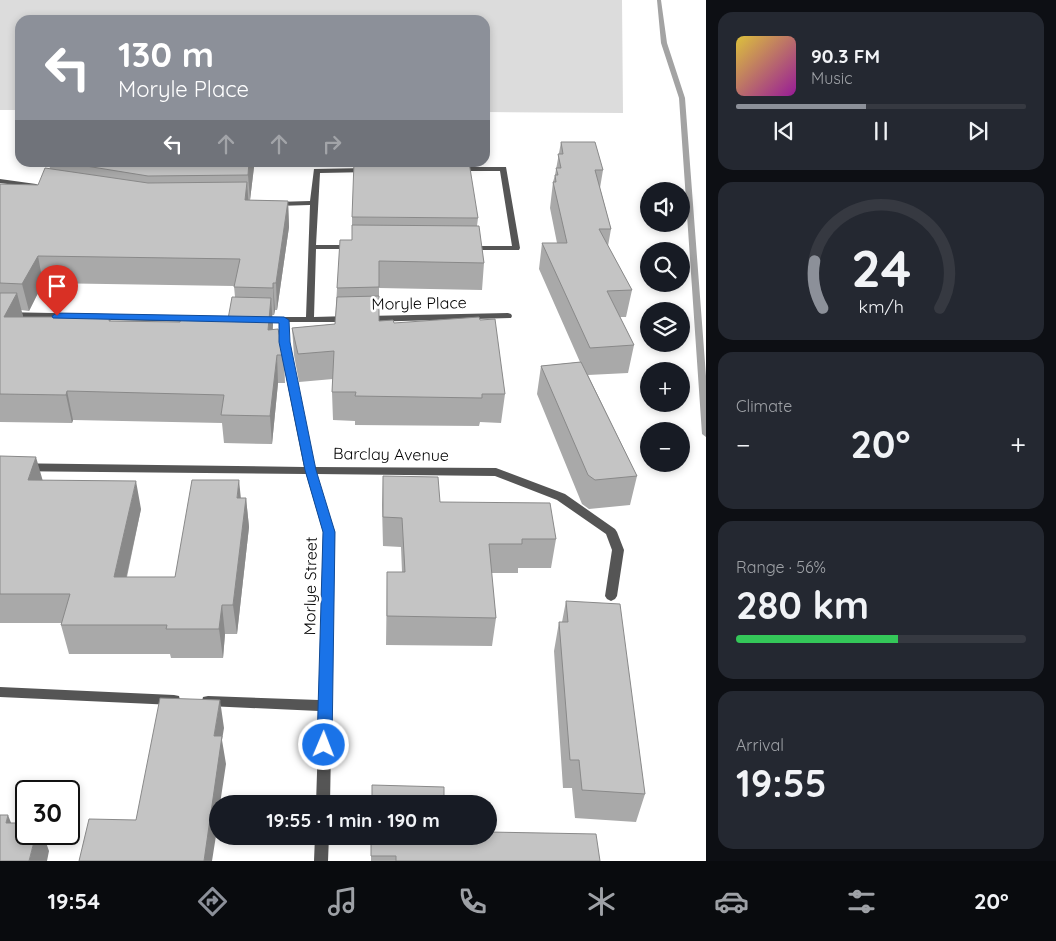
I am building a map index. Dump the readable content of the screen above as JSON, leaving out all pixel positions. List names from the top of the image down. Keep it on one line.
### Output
{"streets":{"street":["Moryle Place","Barclay Avenue","Morlye Street"]},"crossings":[["Moryle Place","Morlye Street"],["Barclay Avenue","Morlye Street"]],"page":{"turn":["130 m","Moryle Place"],"song":["90.3 FM","Music"],"map_buttons":["+","−"],"tile":["Climate",["Range · 56%","280 km"],["Arrival","19:55"]],"heat":["−","20°","+"],"limit":"30","trip":"19:55 · 1 min · 190 m","tabs":["19:54","20°"],"gauge":["24","km/h"]}}
